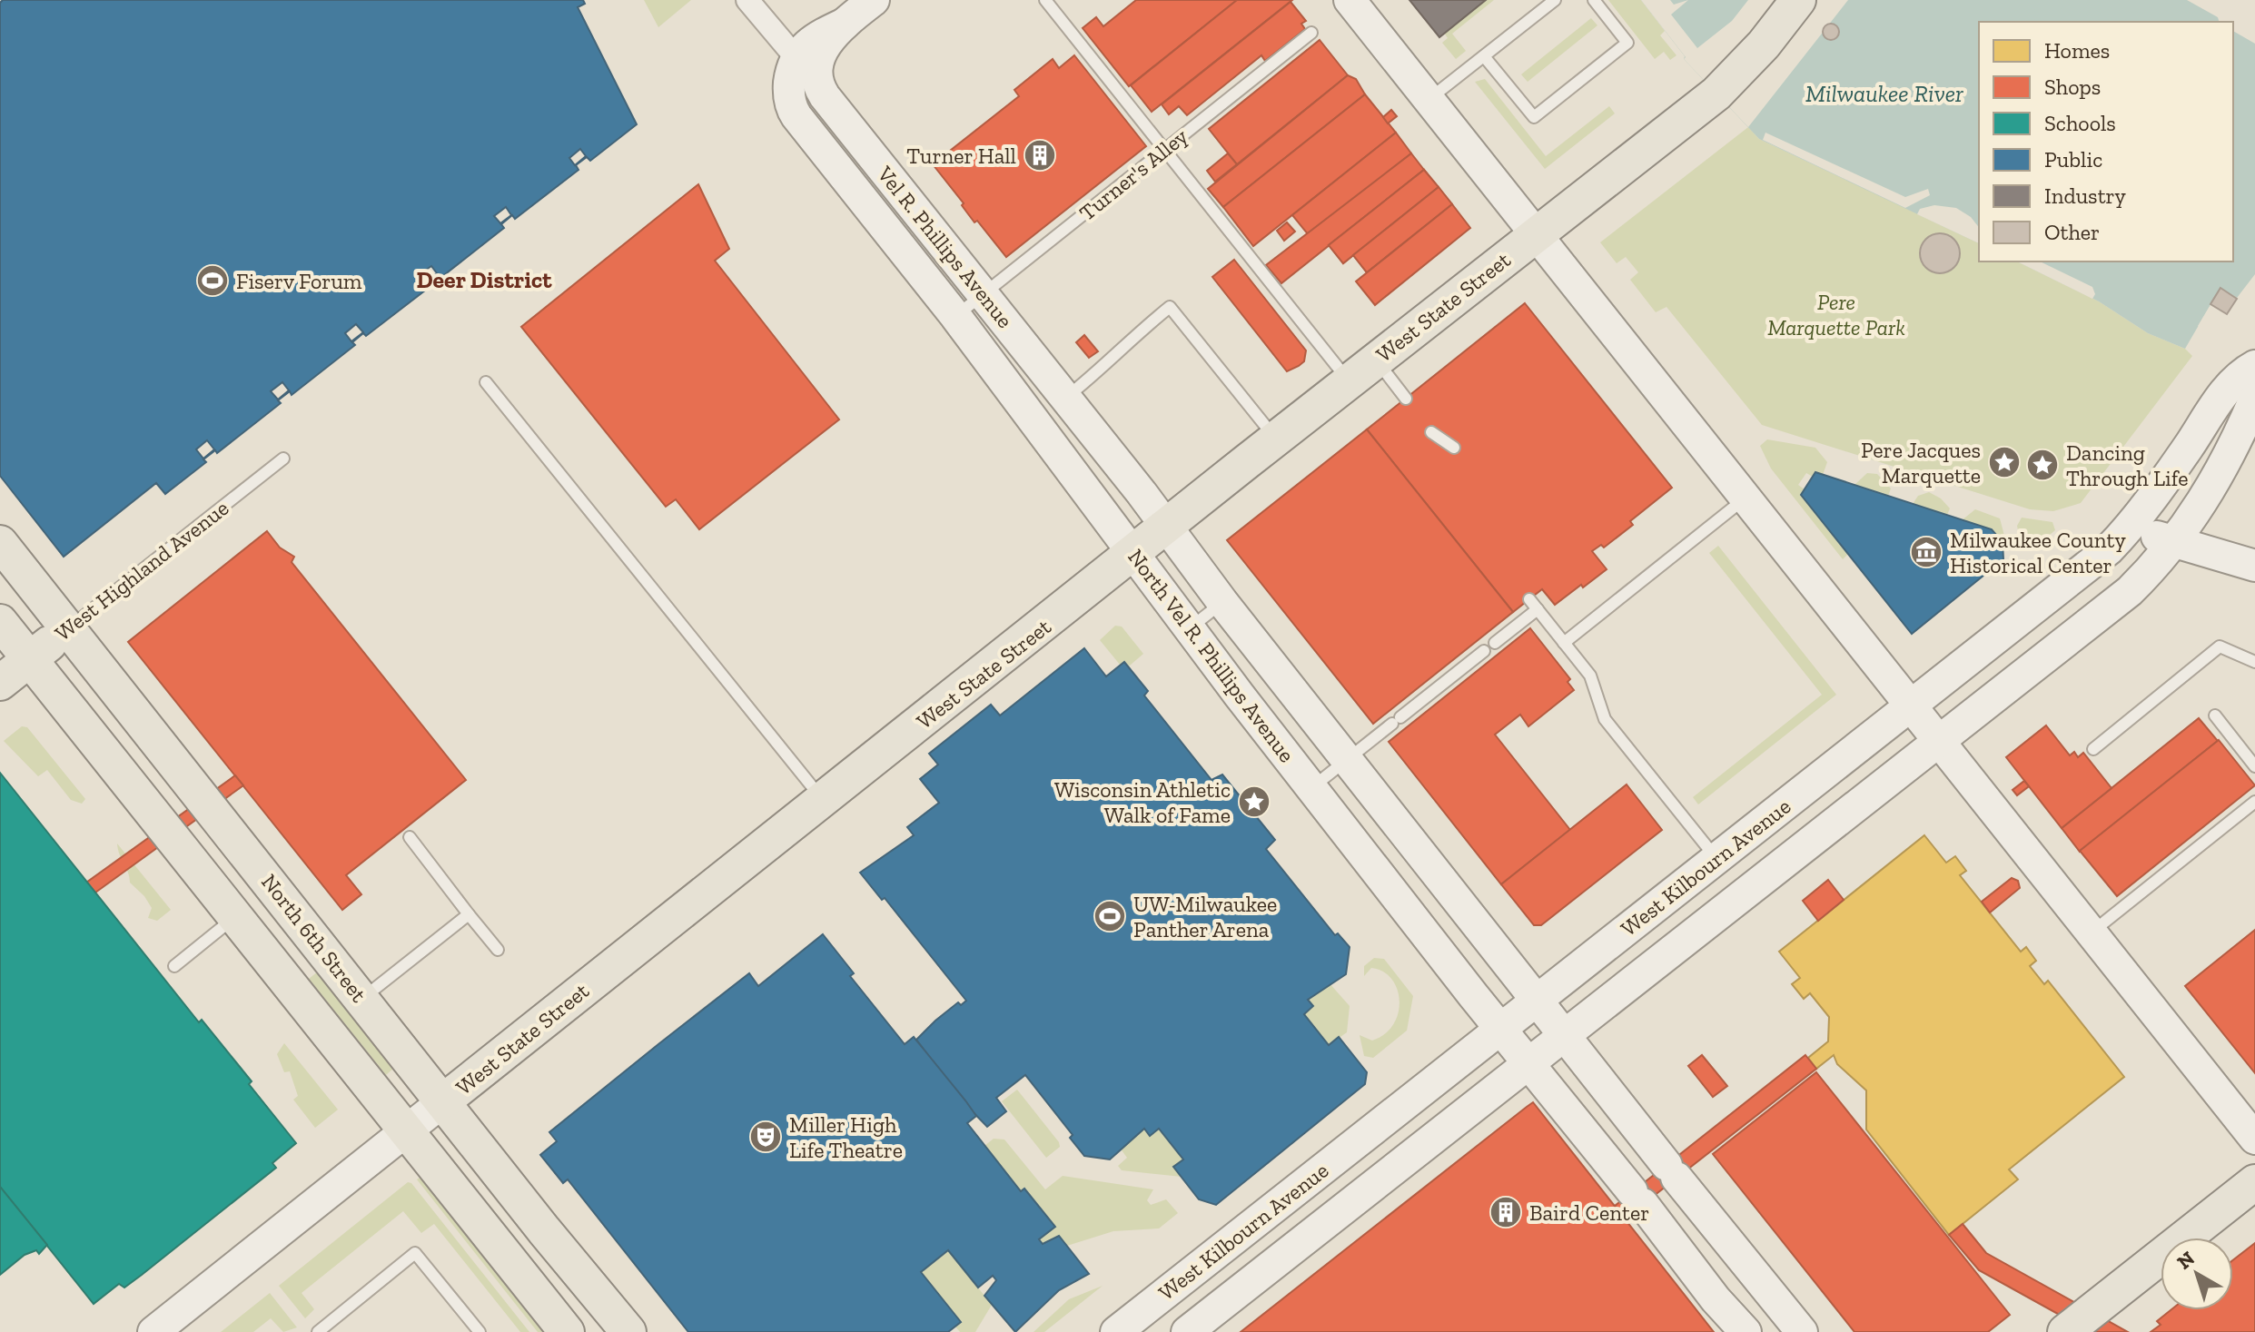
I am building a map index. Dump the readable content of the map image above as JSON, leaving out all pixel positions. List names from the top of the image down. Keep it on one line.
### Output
{"streets":{"main road":["West State Street","West Highland Avenue","North 6th Street"],"street":["Vel R. Phillips Avenue","North Vel R. Phillips Avenue","West Kilbourn Avenue"],"lane":["Turner's Alley"]},"crossings":[["Turner's Alley","Vel R. Phillips Avenue"],["Turner's Alley","North Vel R. Phillips Avenue"],["Vel R. Phillips Avenue","North Vel R. Phillips Avenue"],["West State Street","North Vel R. Phillips Avenue"],["West State Street","North 6th Street"],["West Highland Avenue","North 6th Street"],["North Vel R. Phillips Avenue","West Kilbourn Avenue"]],"districts":["Deer District"],"water":["Milwaukee River"],"parks":["Pere Marquette Park"],"places":{"building":["Turner Hall","Baird Center"],"sports":["Fiserv Forum","UW-Milwaukee Panther Arena"],"place":["Pere Jacques Marquette","Dancing Through Life","Wisconsin Athletic Walk of Fame"],"museum":["Milwaukee County Historical Center"],"theatre":["Miller High Life Theatre"]},"legend":["Homes","Shops","Schools","Public","Industry","Other"],"north":"top left"}
